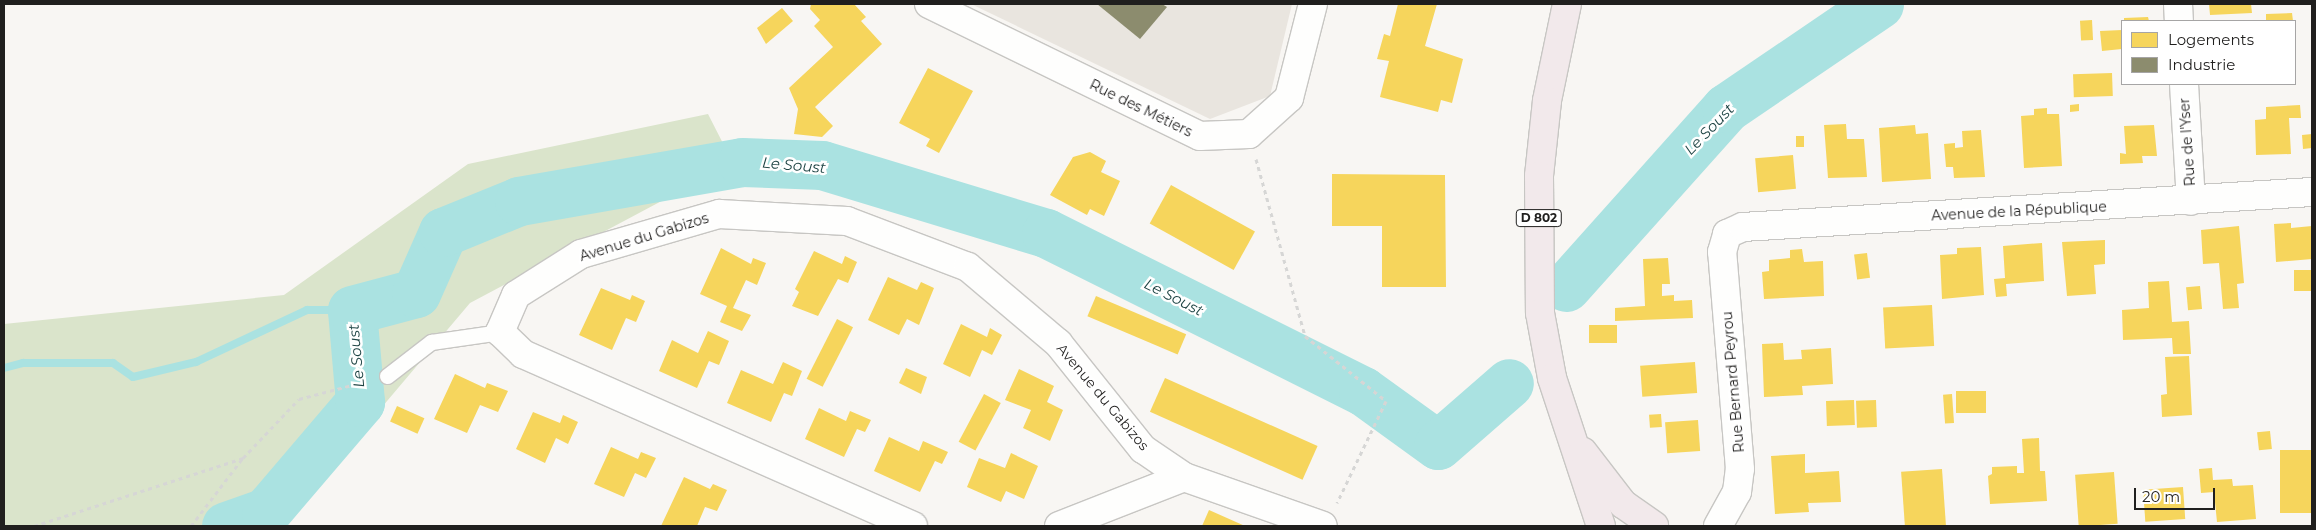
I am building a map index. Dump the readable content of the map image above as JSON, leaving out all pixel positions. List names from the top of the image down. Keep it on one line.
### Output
{"streets":{"main road":["D 802"],"street":["Rue des Métiers","Rue de l'Yser","Avenue de la République","Avenue du Gabizos","Rue Bernard Peyrou"]},"crossings":[["Rue de l'Yser","Avenue de la République"],["Avenue de la République","Rue Bernard Peyrou"]],"water":["Le Soust"],"legend":["Logements","Industrie"],"scale_bar":"20 m"}
